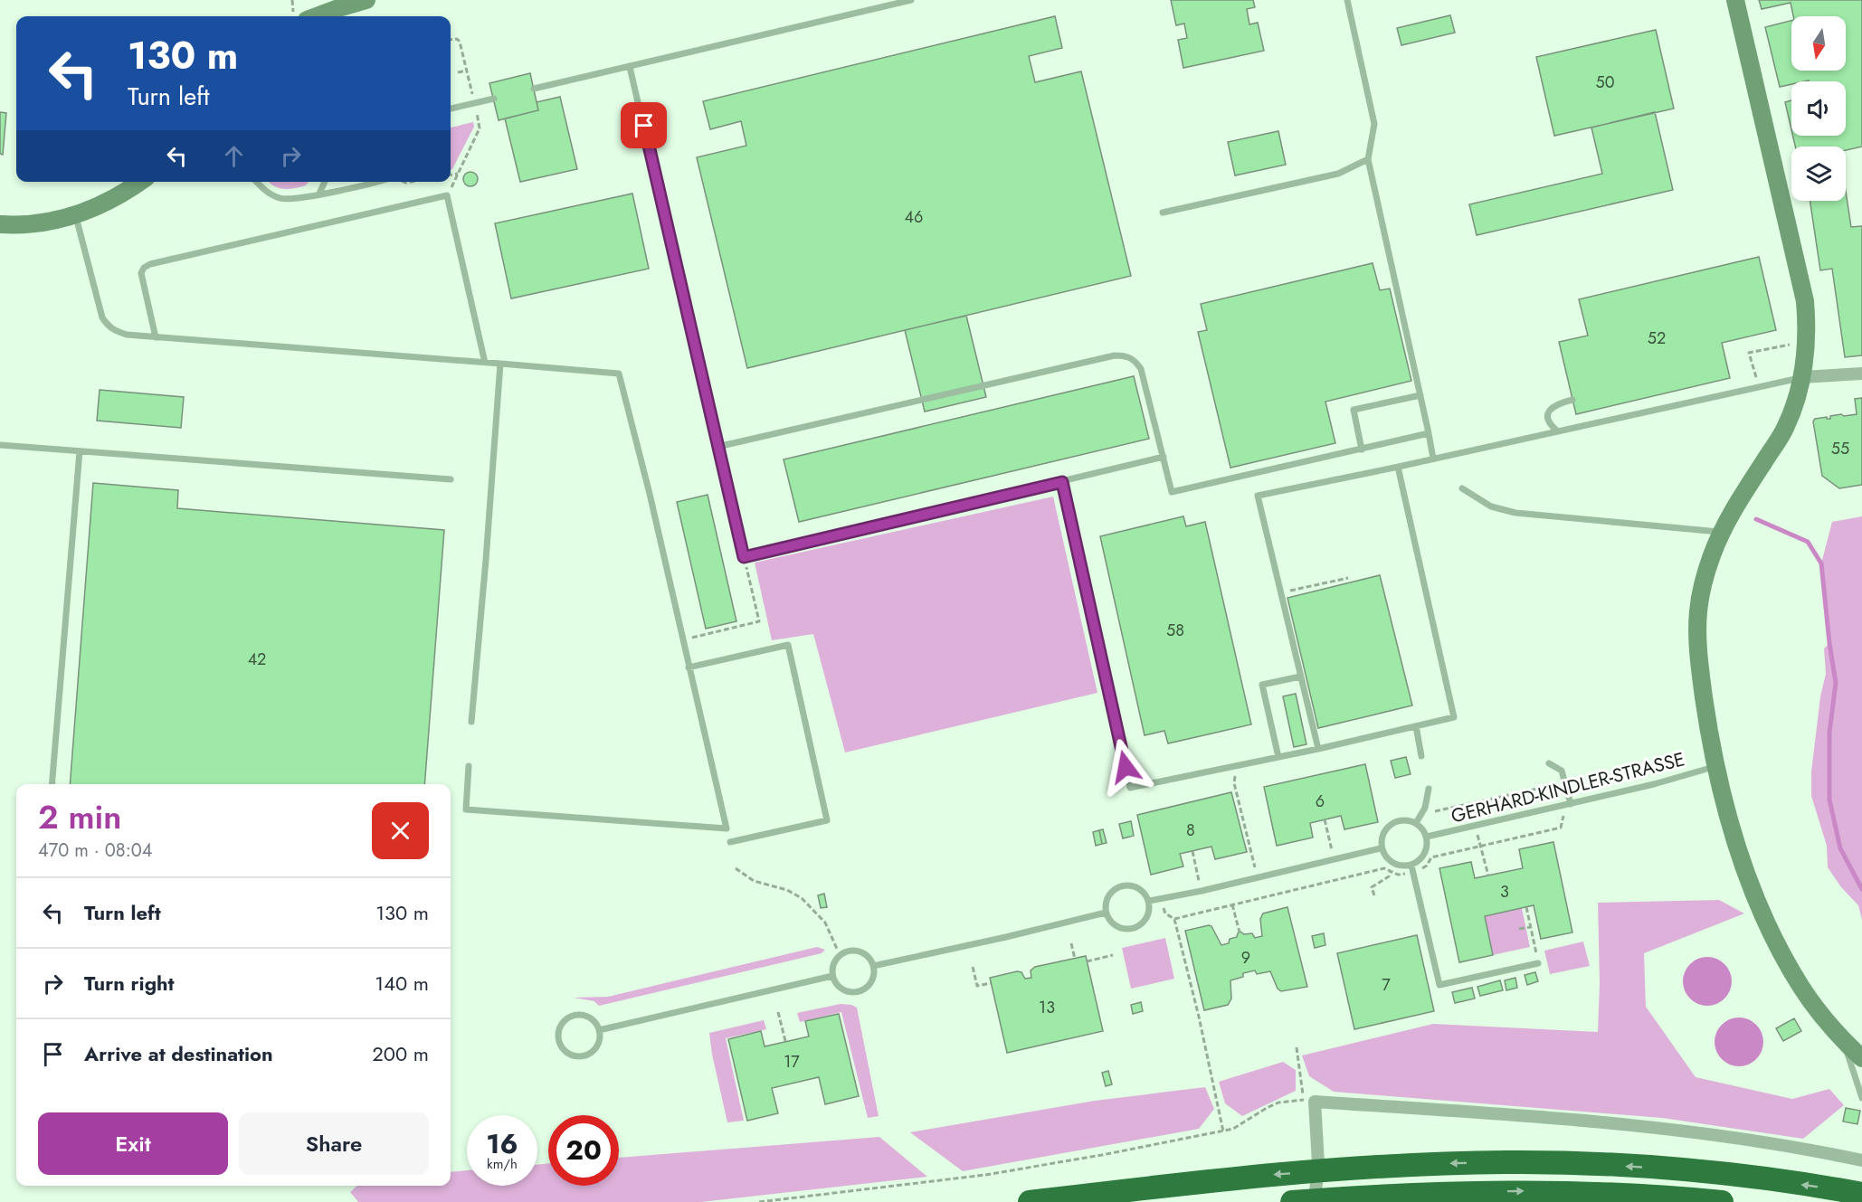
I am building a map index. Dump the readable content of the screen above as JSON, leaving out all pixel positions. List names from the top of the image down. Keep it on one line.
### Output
{"streets":{"lane":["GERHARD-KINDLER-STRASSE"]},"house_numbers":["50","46","52","55","58","42","6","8","3","9","7","13","17"],"north":"bottom","page":{"turn":["130 m","Turn left"],"heading":["2 min","470 m · 08:04"],"list":[{"name":"Turn left","value":"130 m"},{"name":"Turn right","value":"140 m"},{"name":"Arrive at destination","value":"200 m"}],"buttons":["Exit","Share"],"speed":"16 km/h","limit":"20"}}
